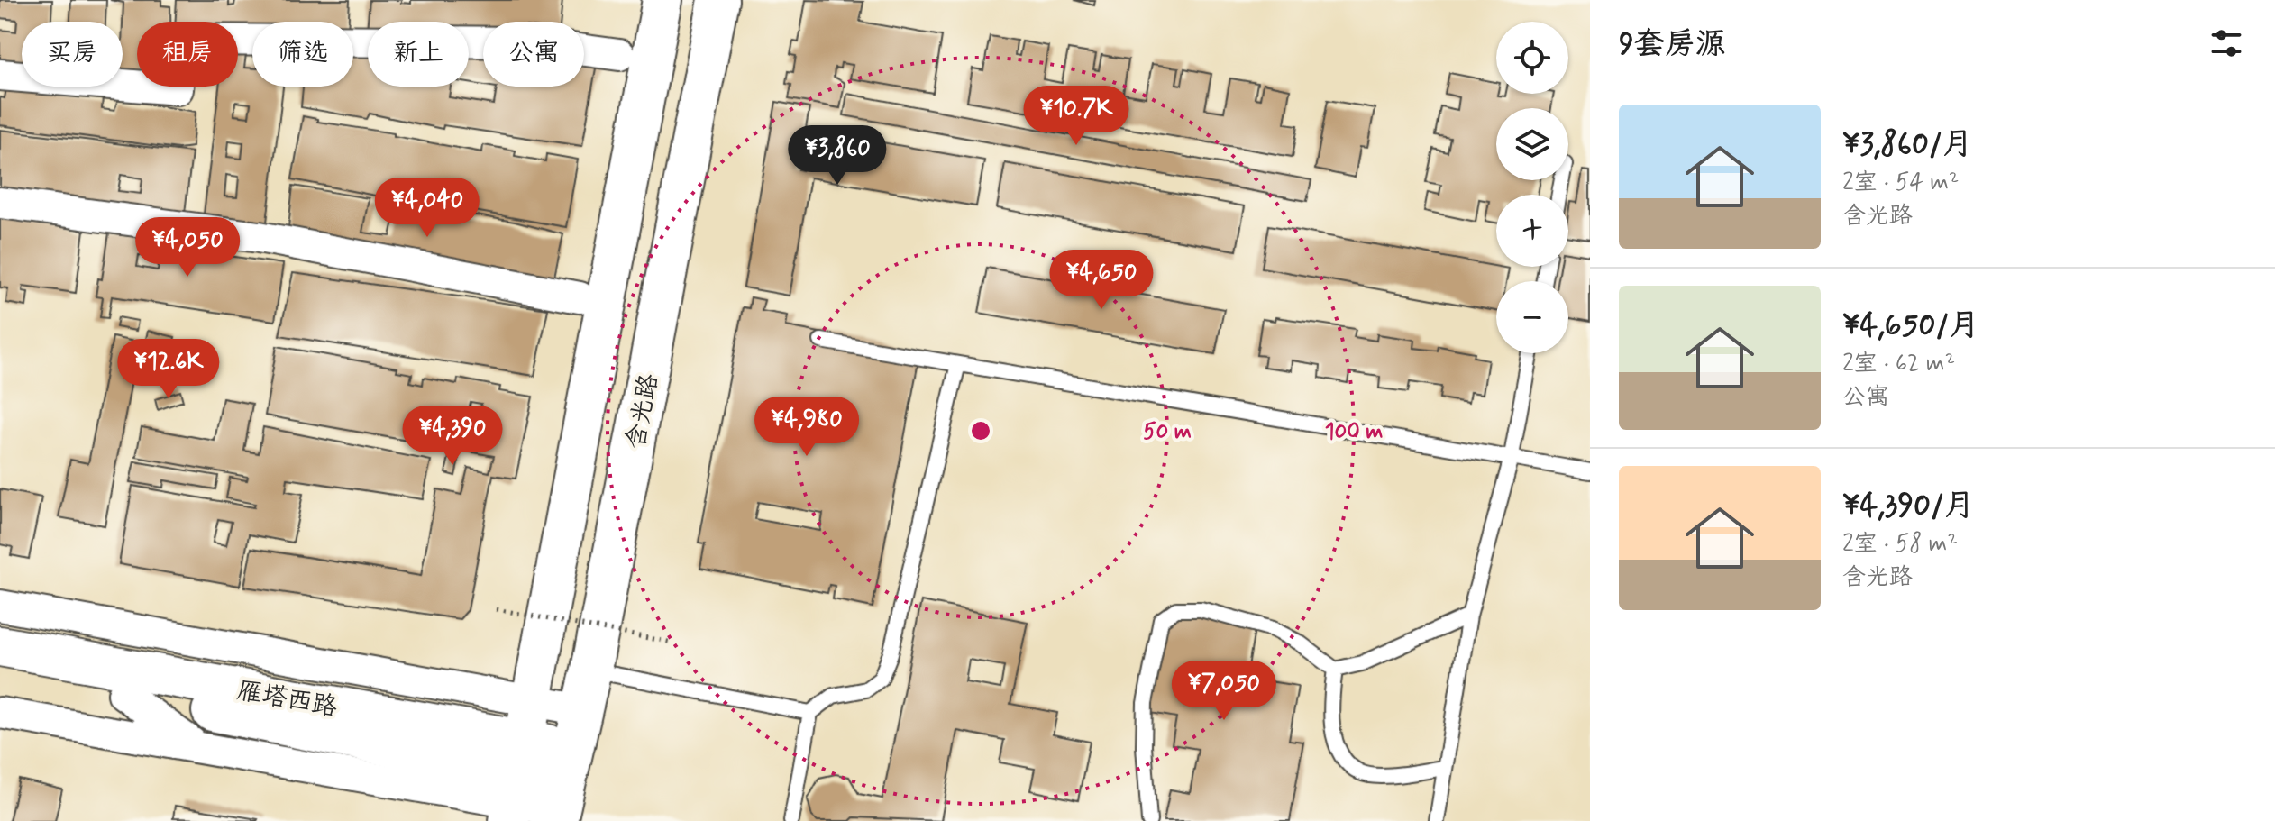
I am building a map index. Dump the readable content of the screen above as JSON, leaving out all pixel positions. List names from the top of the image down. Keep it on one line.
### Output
{"streets":{"main road":["含光路","雁塔西路"]},"crossings":[["含光路","雁塔西路"]],"page":{"heading":"9套房源","map_buttons":["+","−"],"chip":["买房","租房","筛选","新上","公寓"],"price":["¥10.7K","¥3,860","¥4,040","¥4,050","¥4,650","¥12.6K","¥4,980","¥4,390","¥7,050"],"list":[{"name":"¥3,860/月","note":"2室 · 54 m² · 含光路"},{"name":"¥4,650/月","note":"2室 · 62 m² · 公寓"},{"name":"¥4,390/月","note":"2室 · 58 m² · 含光路"}]},"rings":["50 m","100 m"]}
